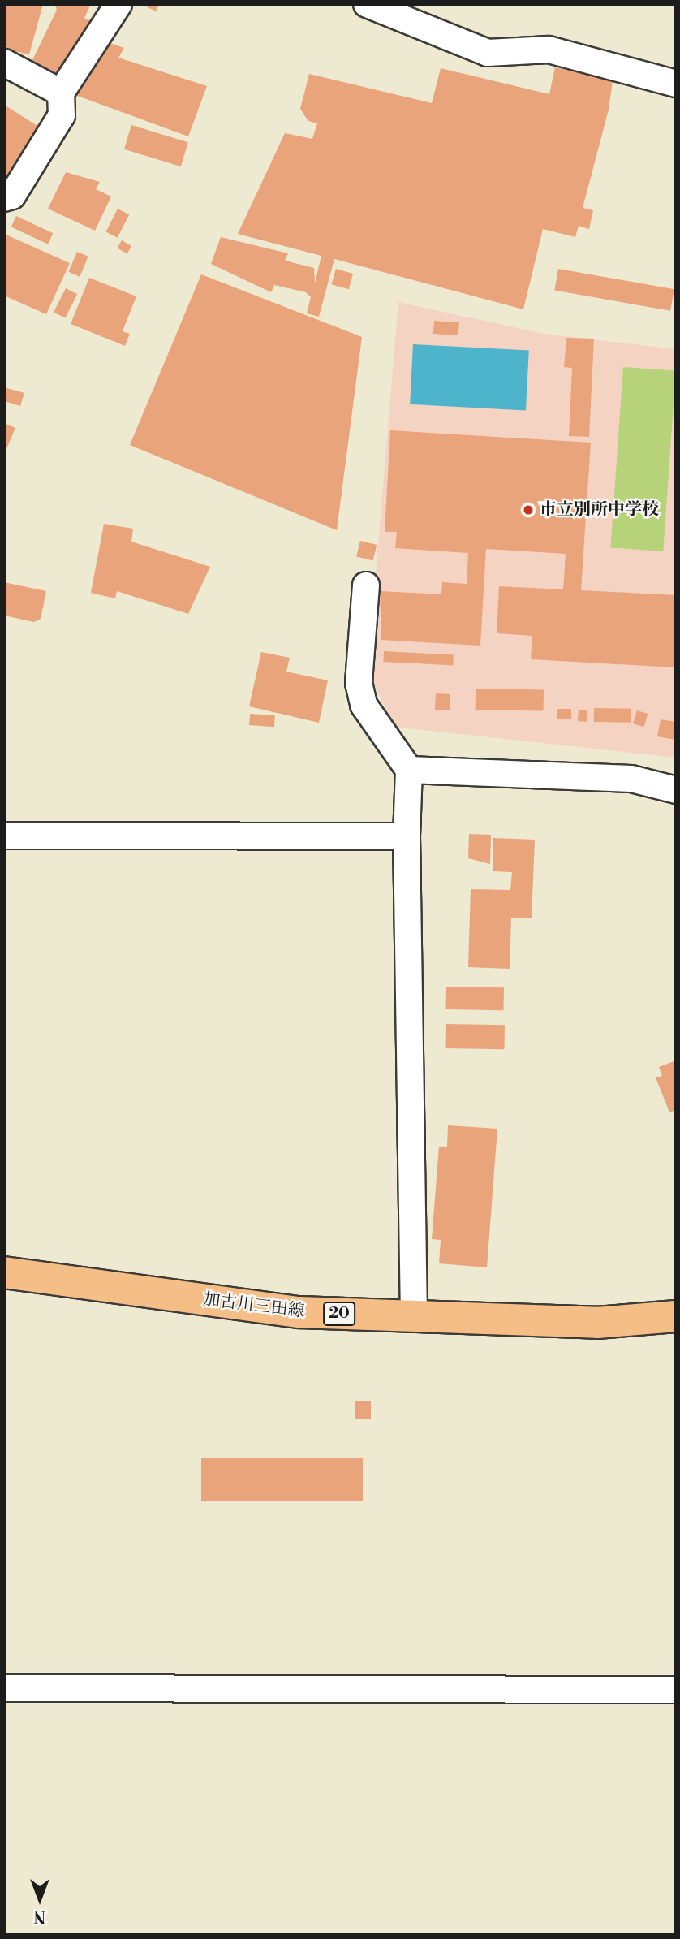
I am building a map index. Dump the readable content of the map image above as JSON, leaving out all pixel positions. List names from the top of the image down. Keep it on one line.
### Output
{"streets":{"main road":["加古川三田線","20"]},"places":["市立別所中学校"],"north":"bottom"}
